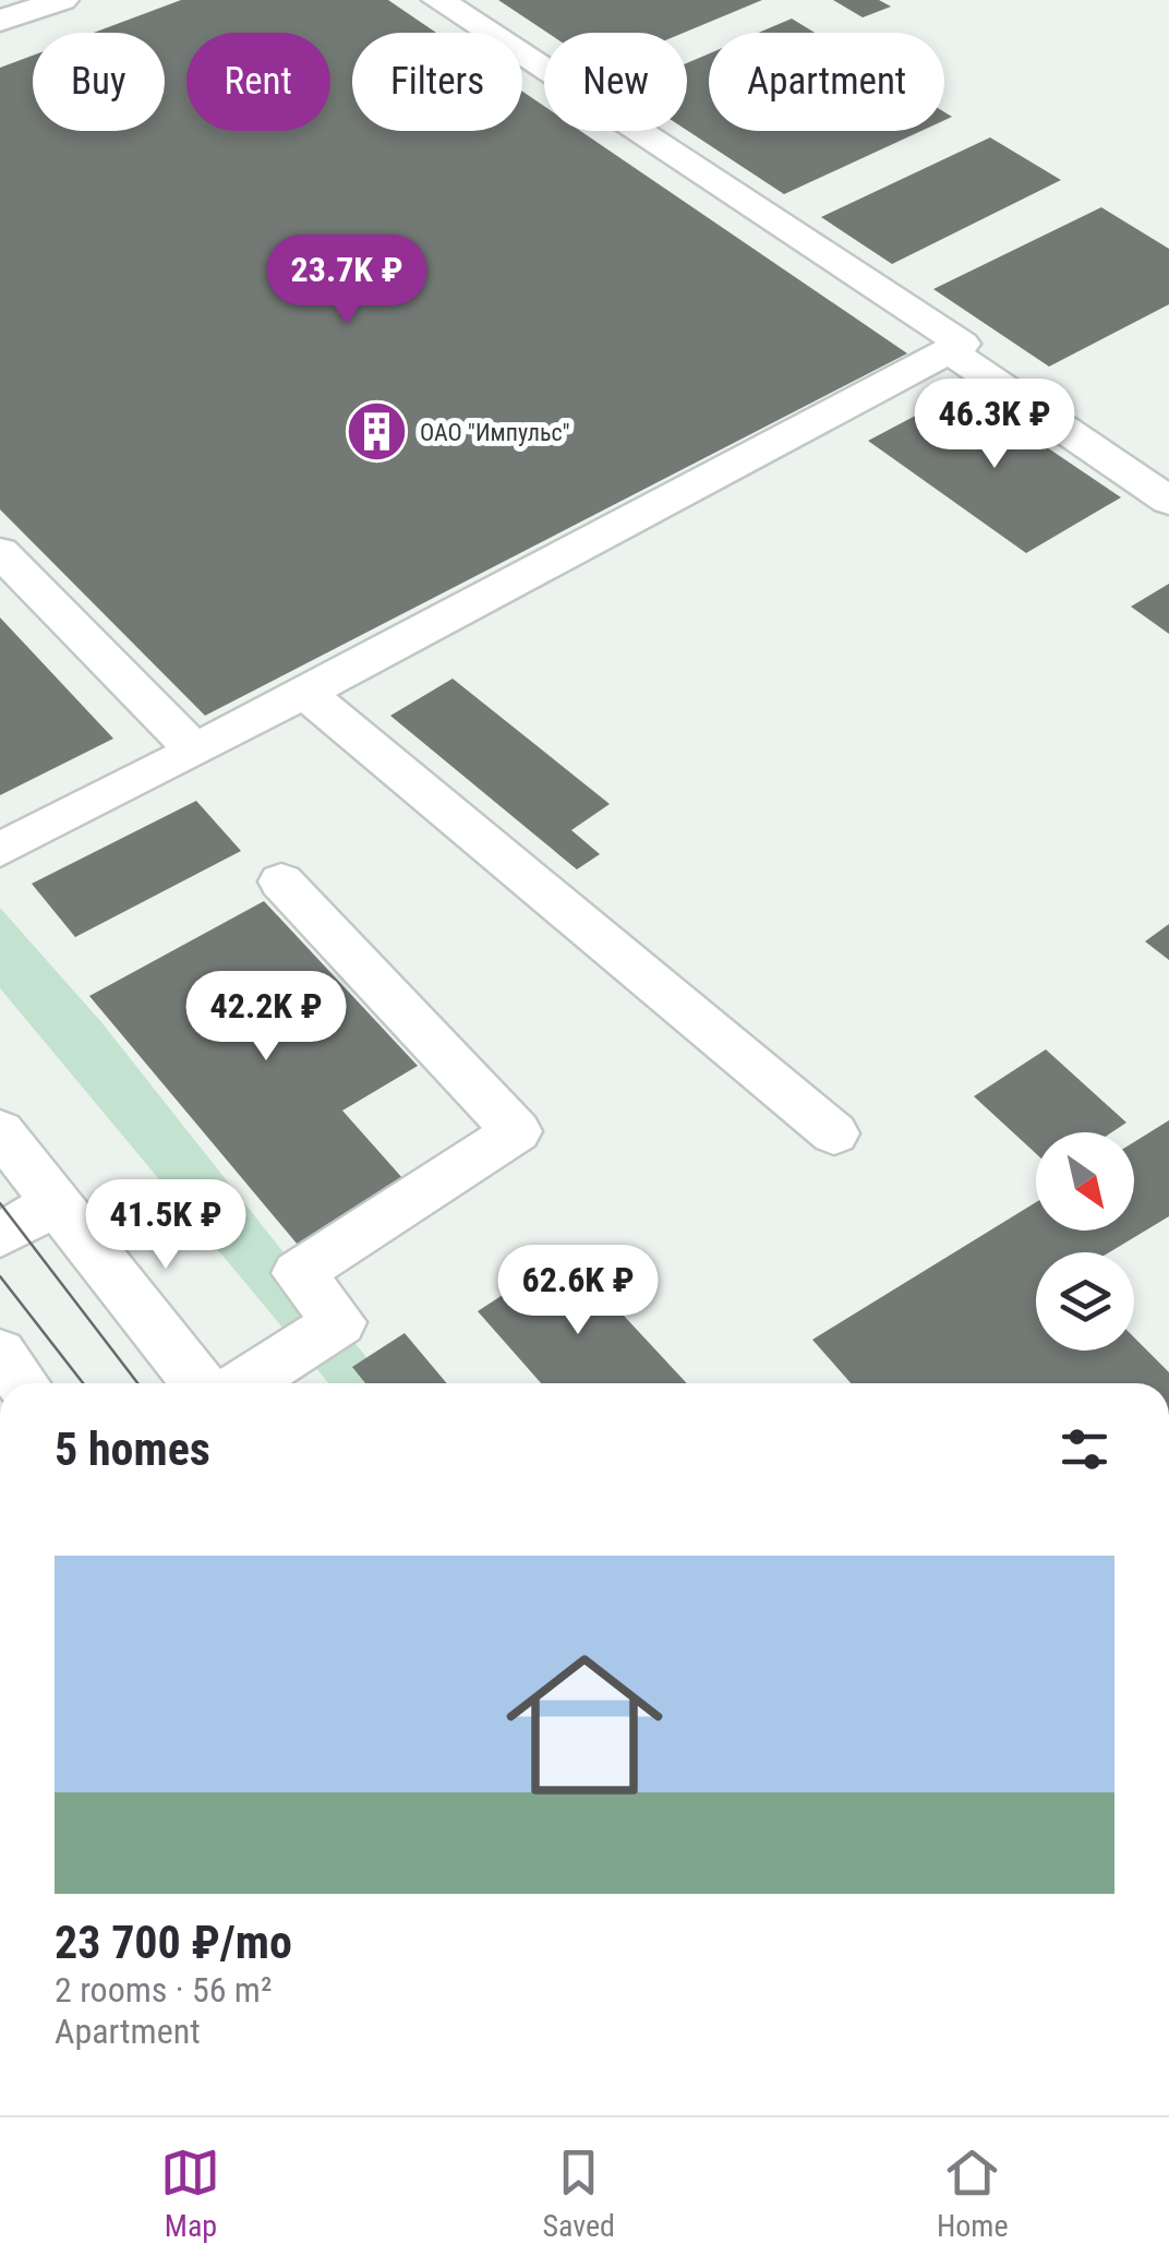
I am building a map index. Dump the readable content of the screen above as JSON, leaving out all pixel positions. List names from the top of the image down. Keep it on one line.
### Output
{"places":{"building":["ОАО \"Импульс\""]},"north":"bottom right","page":{"chip":["Buy","Rent","Filters","New","Apartment"],"price":["23.7K ₽","46.3K ₽","42.2K ₽","41.5K ₽","62.6K ₽"],"heading":"5 homes","list":[{"name":"23 700 ₽/mo","note":"2 rooms · 56 m² · Apartment"}],"tabs":["Map","Saved","Home"]}}
